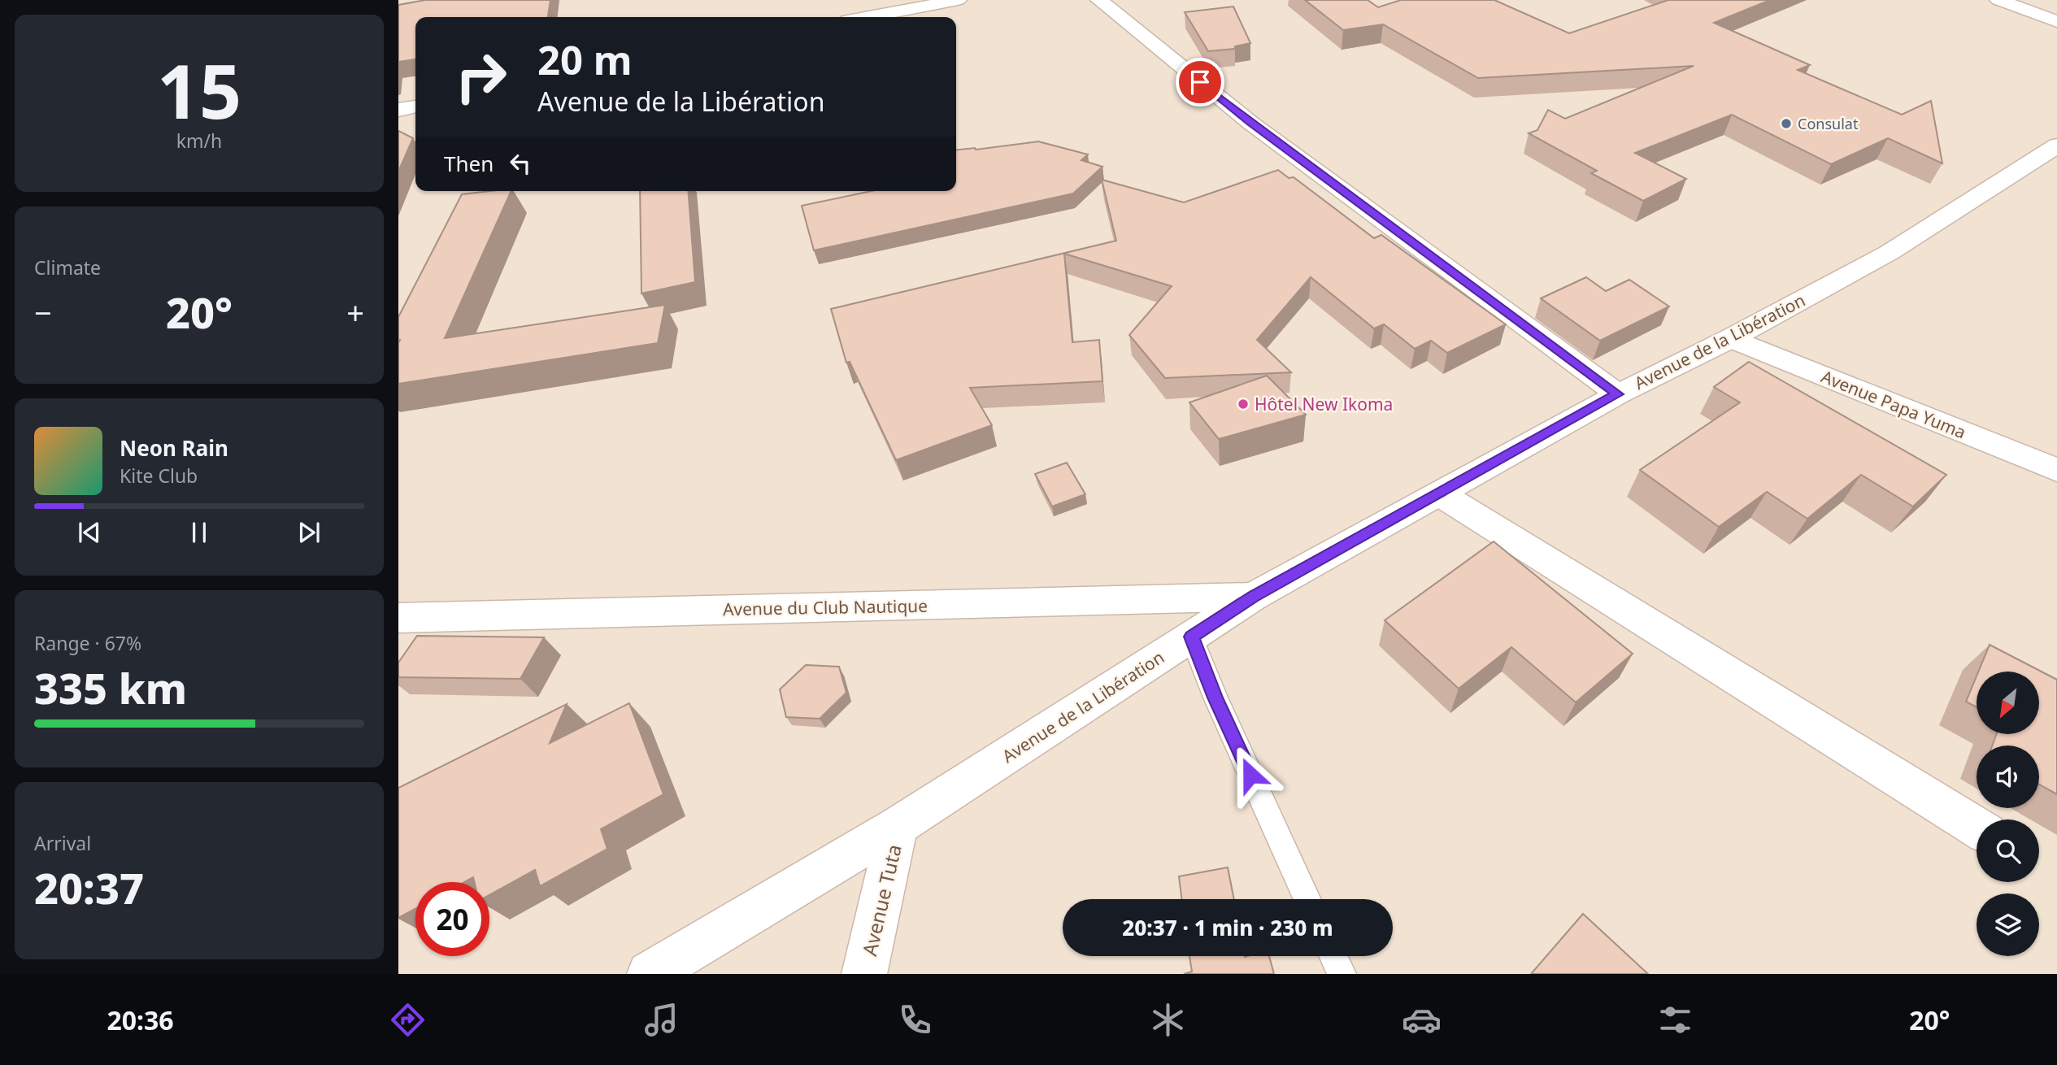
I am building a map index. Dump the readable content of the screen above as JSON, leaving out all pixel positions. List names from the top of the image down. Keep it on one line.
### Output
{"streets":{"street":["Avenue de la Libération","Avenue Papa Yuma","Avenue du Club Nautique","Avenue Tuta"]},"crossings":[["Avenue de la Libération","Avenue Papa Yuma"],["Avenue de la Libération","Avenue du Club Nautique"],["Avenue de la Libération","Avenue Tuta"]],"places":["Consulat","Hôtel New Ikoma"],"north":"bottom left","page":{"tile":[["15","km/h"],"Climate",["Range · 67%","335 km"],["Arrival","20:37"]],"turn":["20 m","Avenue de la Libération"],"then":"Then","heat":["−","20°","+"],"song":["Neon Rain","Kite Club"],"limit":"20","trip":"20:37 · 1 min · 230 m","tabs":["20:36","20°"]}}
